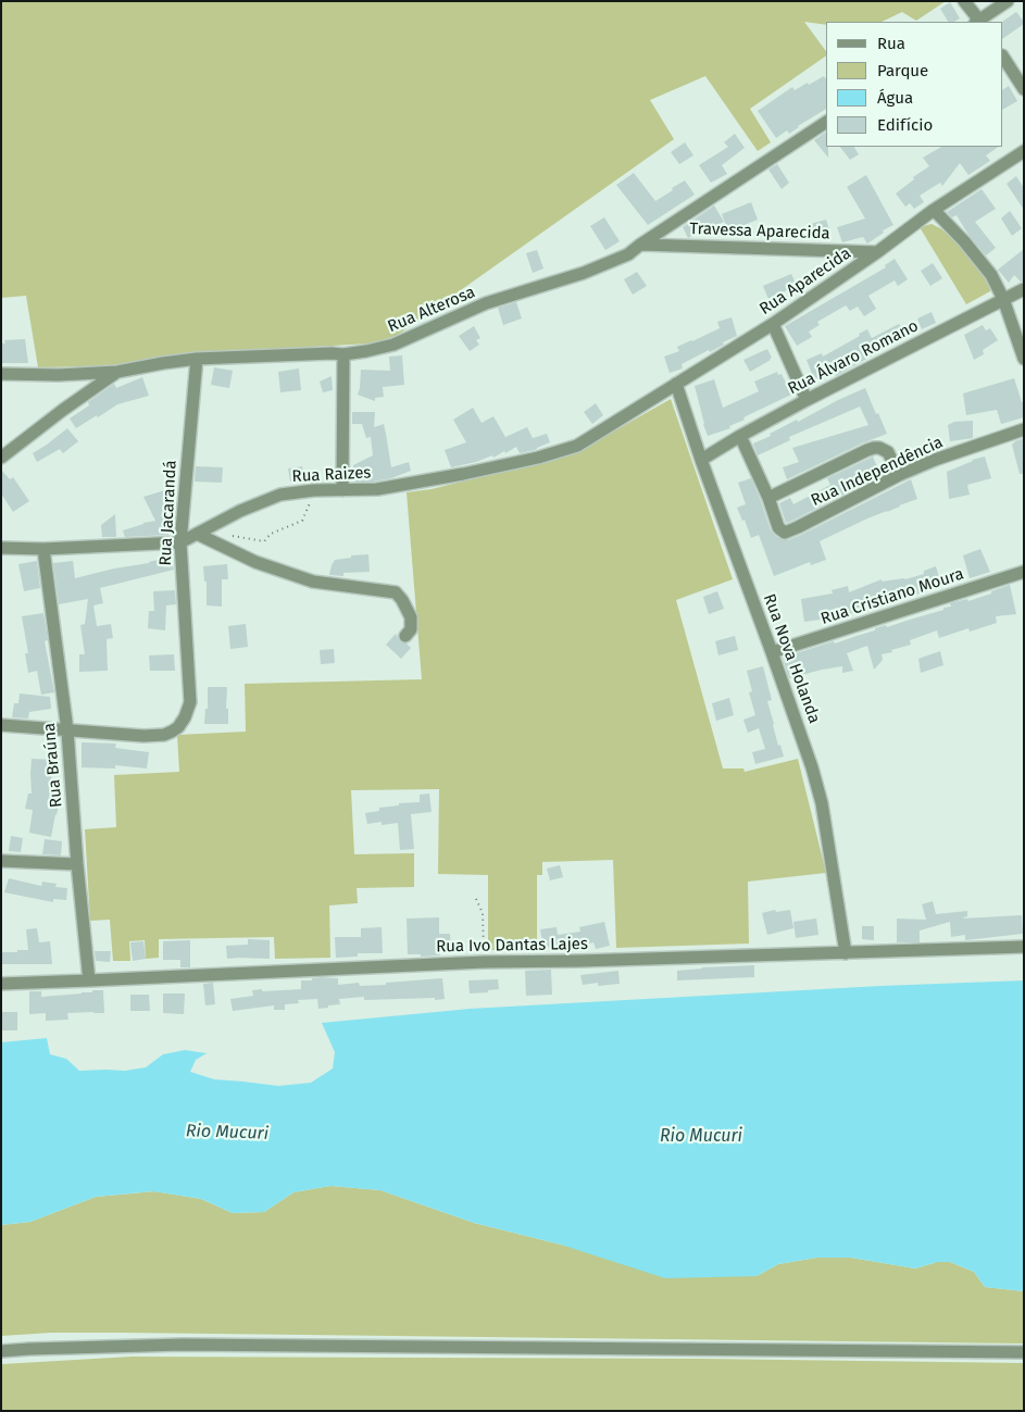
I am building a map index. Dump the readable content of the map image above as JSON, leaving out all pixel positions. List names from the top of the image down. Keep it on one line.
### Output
{"streets":{"street":["Travessa Aparecida","Rua Aparecida","Rua Alterosa","Rua Álvaro Romano","Rua Independência","Rua Raizes","Rua Jacarandá","Rua Cristiano Moura","Rua Nova Holanda","Rua Braúna","Rua Ivo Dantas Lajes"]},"crossings":[["Travessa Aparecida","Rua Aparecida"],["Travessa Aparecida","Rua Alterosa"],["Rua Aparecida","Rua Raizes"],["Rua Aparecida","Rua Nova Holanda"],["Rua Alterosa","Rua Jacarandá"],["Rua Álvaro Romano","Rua Nova Holanda"],["Rua Raizes","Rua Jacarandá"],["Rua Raizes","Rua Braúna"],["Rua Jacarandá","Rua Braúna"],["Rua Cristiano Moura","Rua Nova Holanda"],["Rua Nova Holanda","Rua Ivo Dantas Lajes"],["Rua Braúna","Rua Ivo Dantas Lajes"]],"water":["Rio Mucuri"],"legend":["Rua","Parque","Água","Edifício"]}
